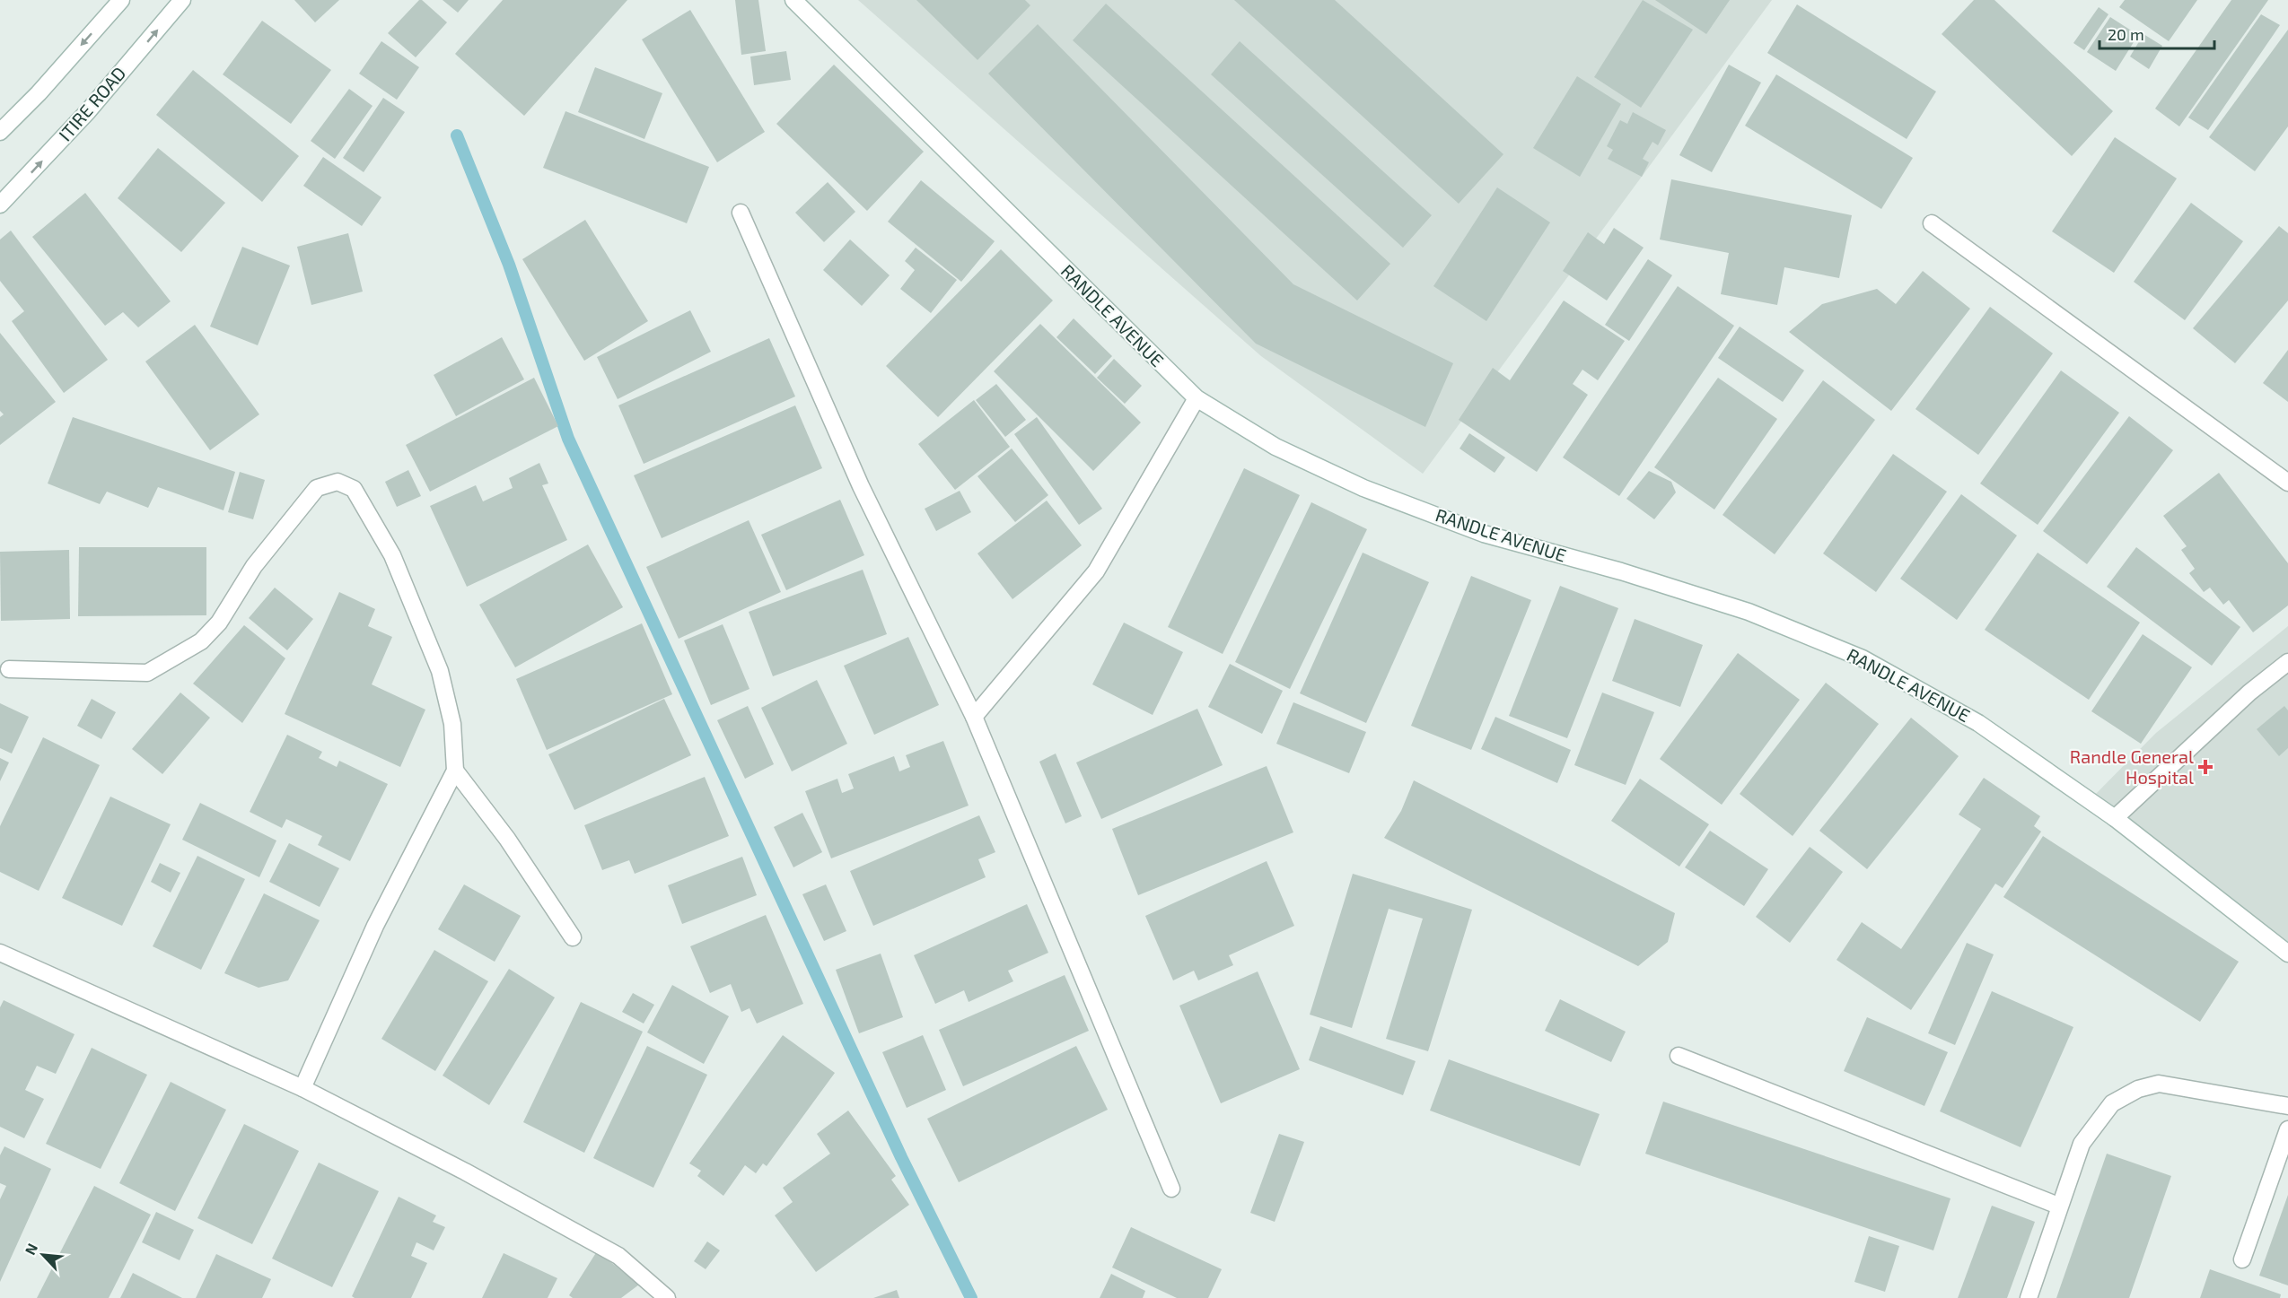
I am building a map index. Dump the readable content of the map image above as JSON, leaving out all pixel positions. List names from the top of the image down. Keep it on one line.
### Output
{"streets":{"street":["ITIRE ROAD","RANDLE AVENUE"]},"places":{"health":["Randle General Hospital"]},"scale_bar":"20 m","north":"top left"}
